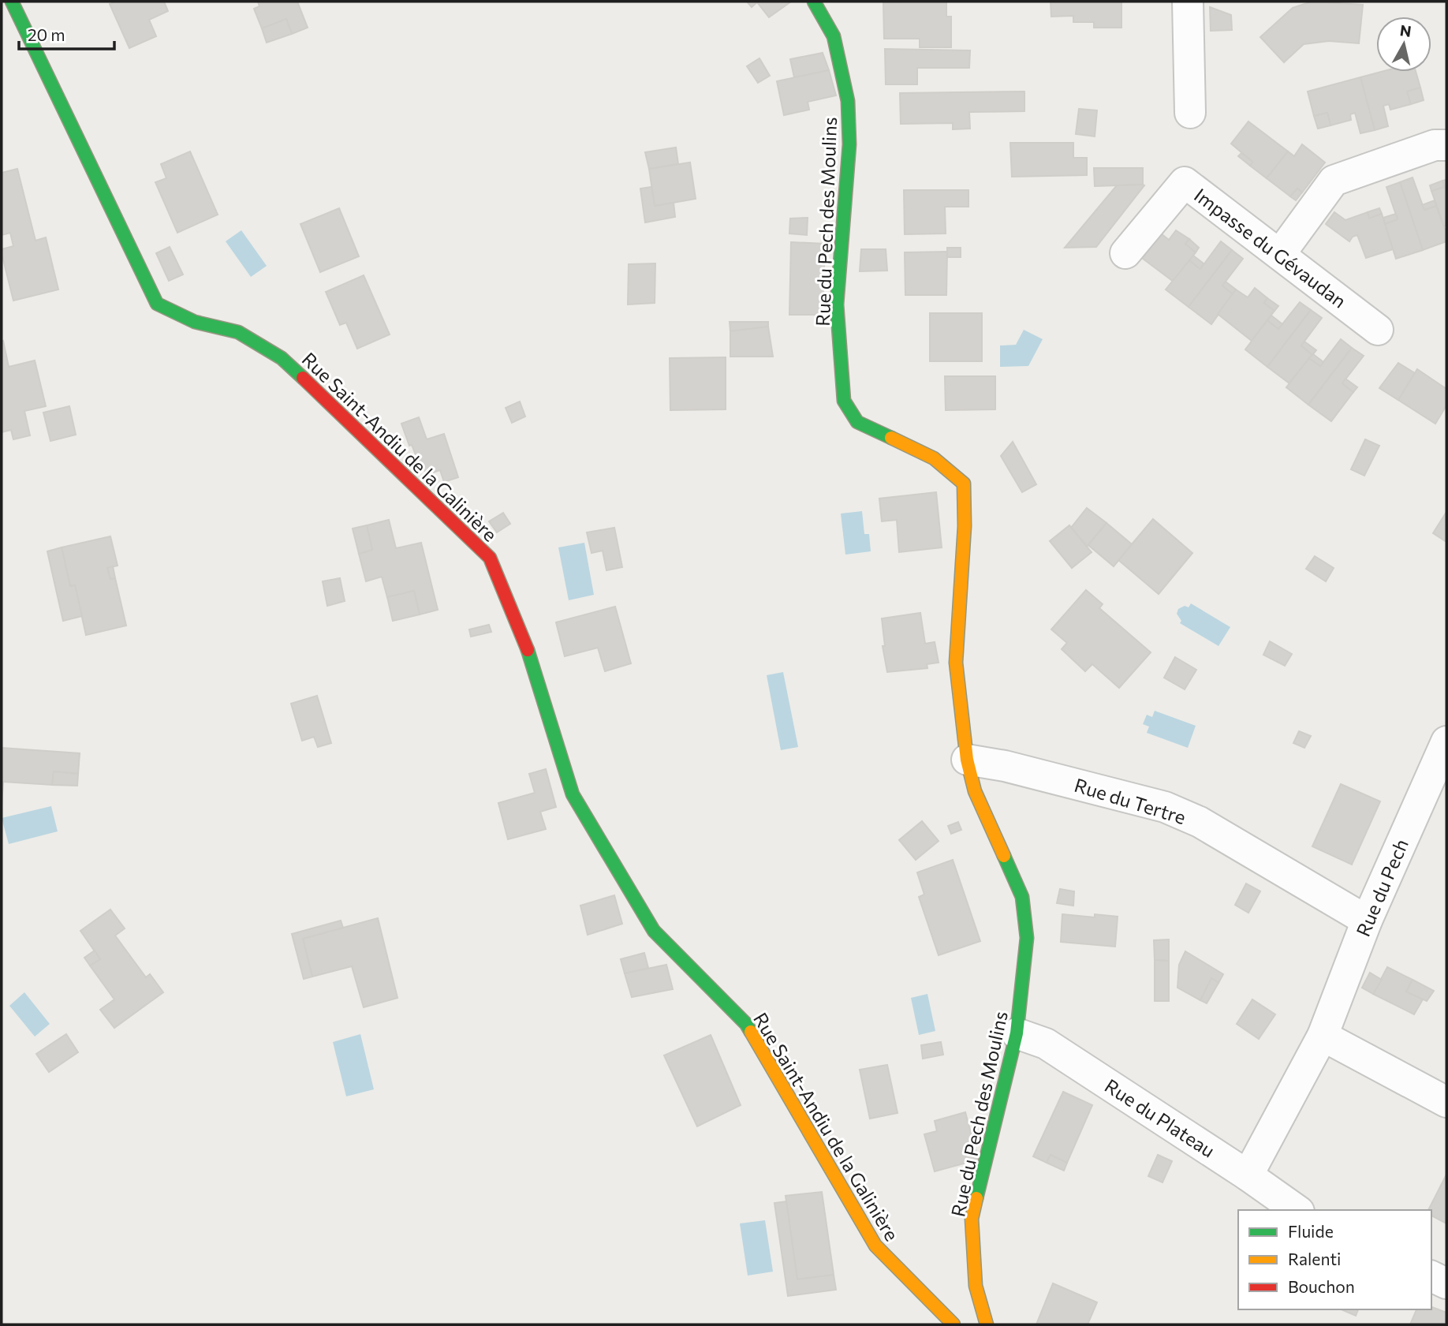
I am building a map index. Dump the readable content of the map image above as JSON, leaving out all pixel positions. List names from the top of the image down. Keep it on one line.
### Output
{"streets":{"street":["Rue du Pech des Moulins","Impasse du Gévaudan","Rue Saint-Andiu de la Galinière","Rue du Tertre","Rue du Pech","Rue du Plateau"]},"crossings":[["Rue du Pech des Moulins","Rue du Tertre"],["Rue du Pech des Moulins","Rue du Plateau"],["Rue du Tertre","Rue du Pech"],["Rue du Pech","Rue du Plateau"]],"legend":["Fluide","Ralenti","Bouchon"],"scale_bar":"20 m","north":"top"}
